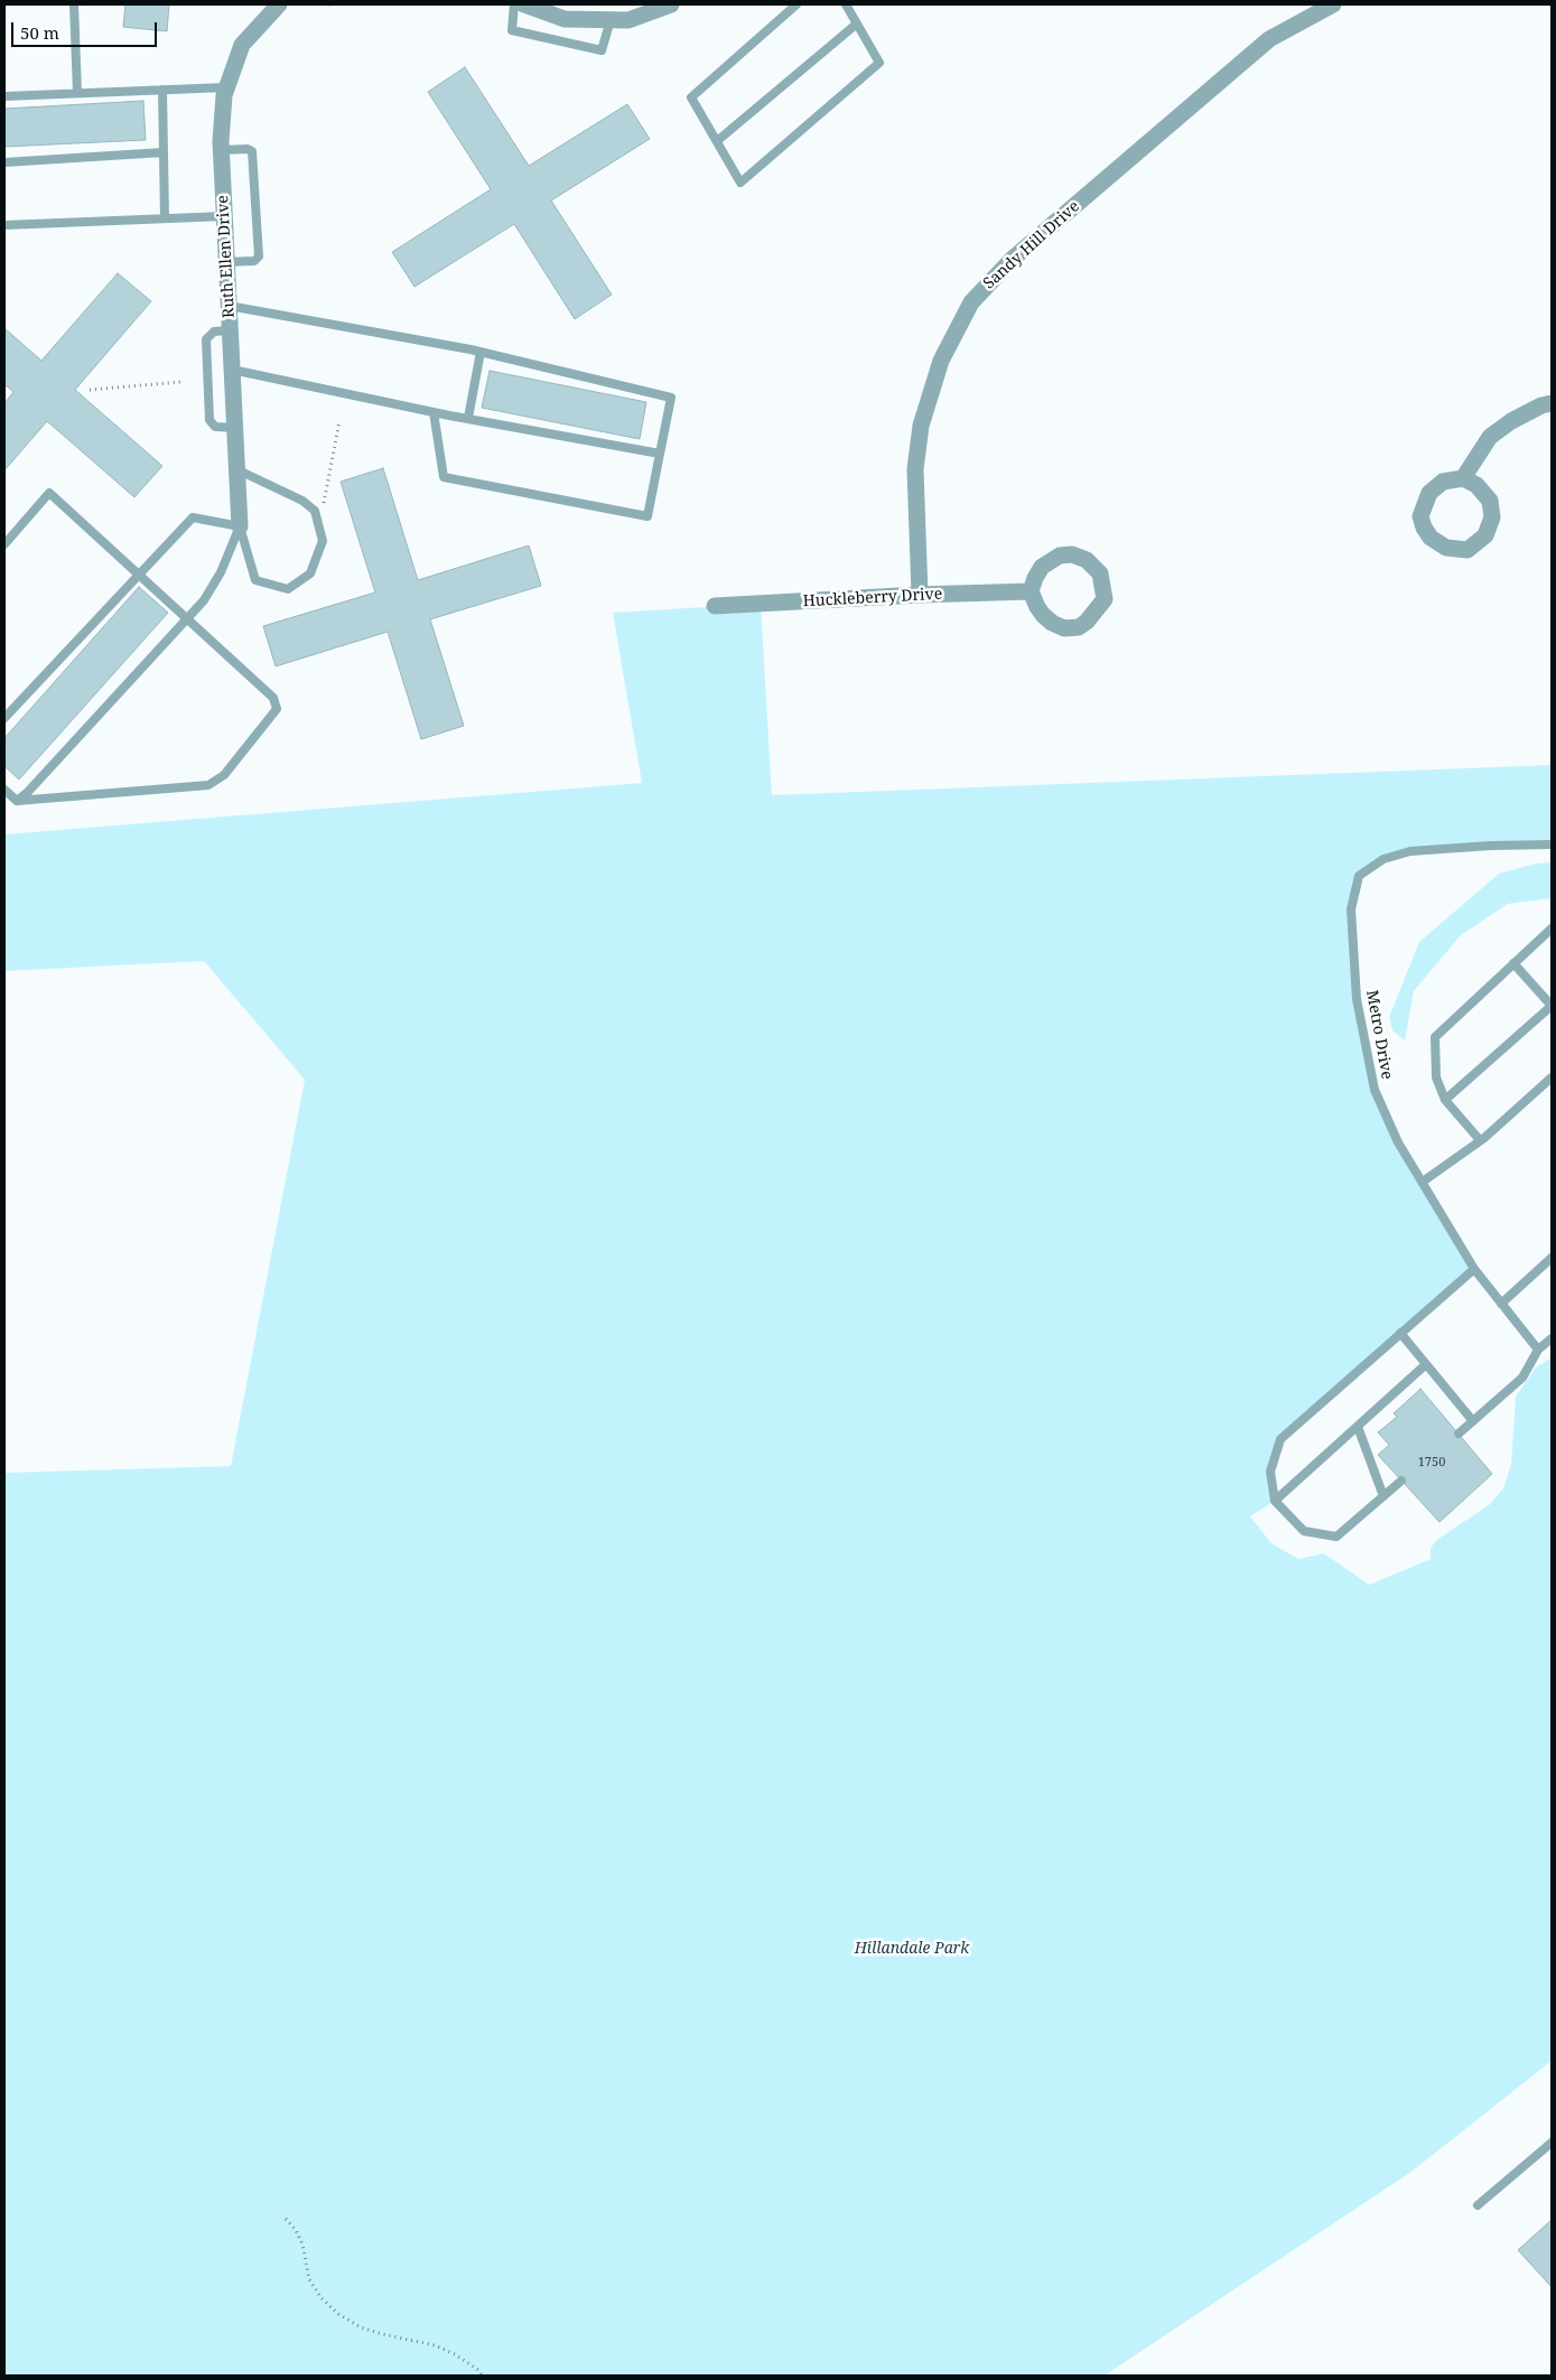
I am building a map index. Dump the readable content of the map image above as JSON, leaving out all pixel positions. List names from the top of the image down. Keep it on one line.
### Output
{"streets":{"street":["Sandy Hill Drive","Ruth Ellen Drive","Huckleberry Drive"],"lane":["Metro Drive"]},"crossings":[["Sandy Hill Drive","Huckleberry Drive"]],"parks":["Hillandale Park"],"house_numbers":["1750"],"scale_bar":"50 m"}
